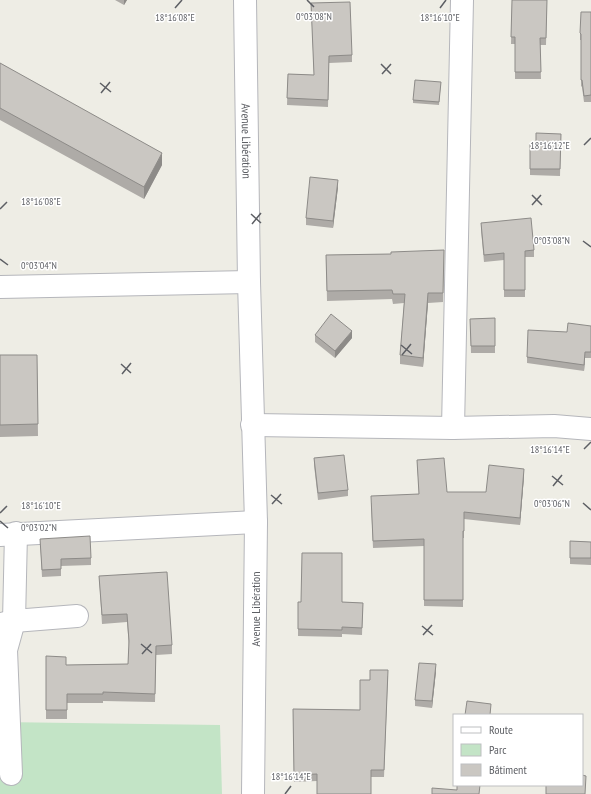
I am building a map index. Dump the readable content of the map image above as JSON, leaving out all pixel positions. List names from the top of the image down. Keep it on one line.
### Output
{"streets":{"street":["Avenue Libération"]},"legend":["Route","Parc","Bâtiment"],"coordinates":["0°03'08\"N","18°16'10\"E","18°16'08\"E","18°16'12\"E","0°03'04\"N","18°16'14\"E","0°03'06\"N","0°03'02\"N"]}
